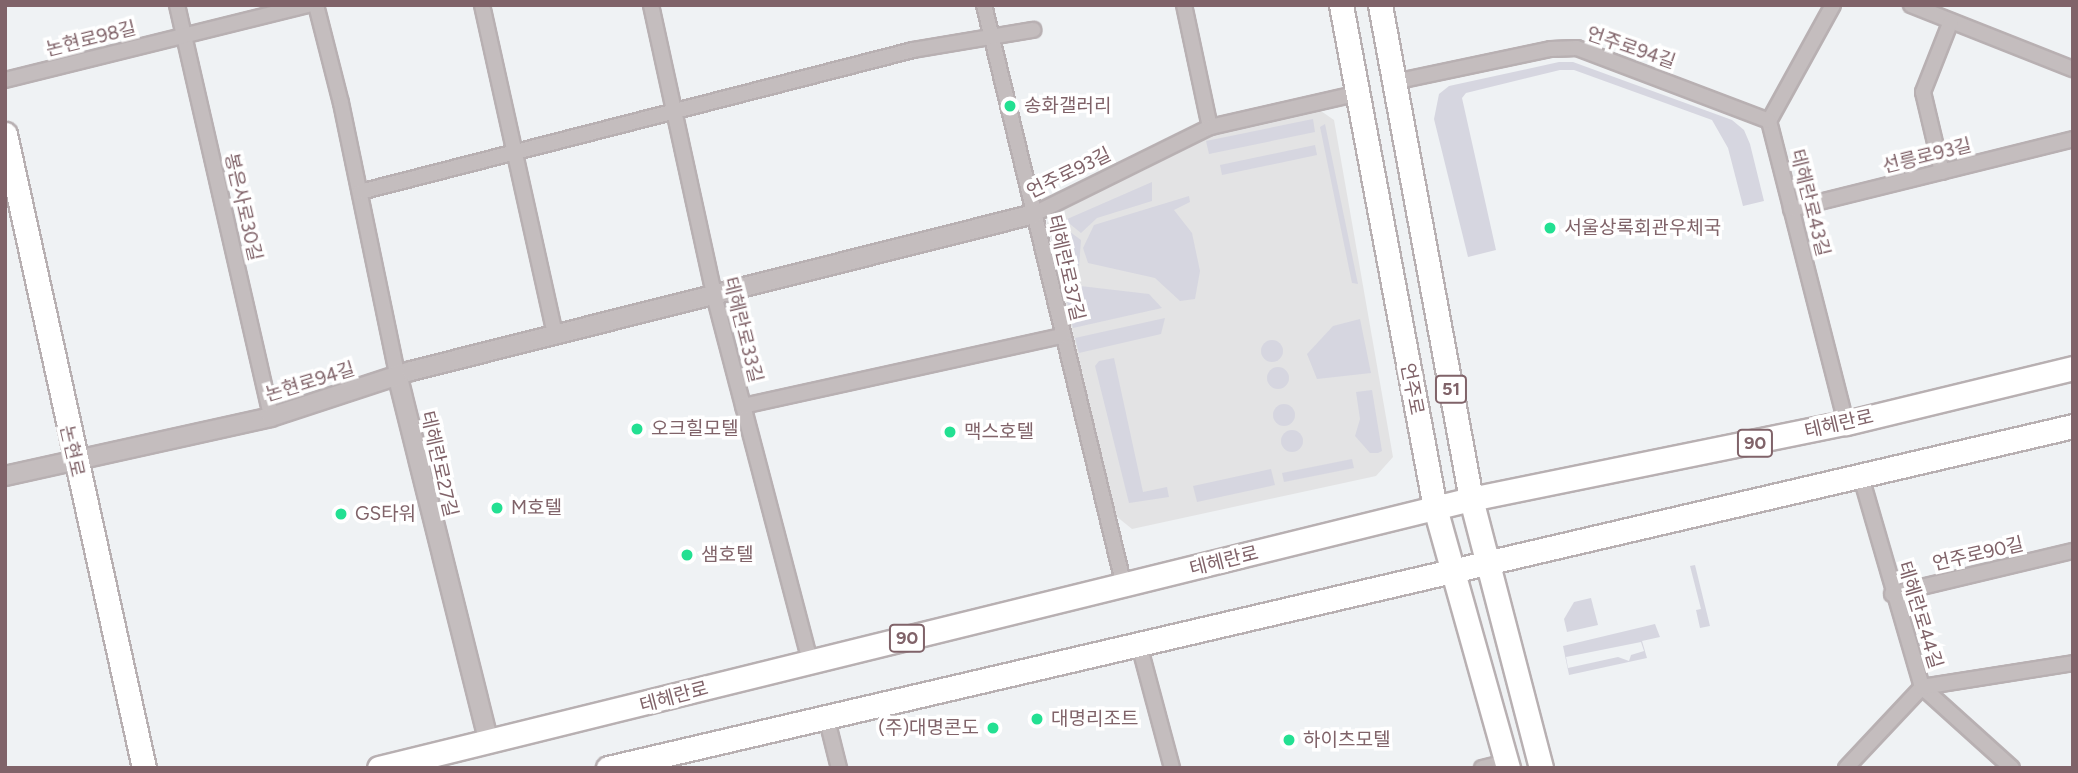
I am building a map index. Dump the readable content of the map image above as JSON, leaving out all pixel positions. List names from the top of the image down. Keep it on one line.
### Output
{"streets":{"main road":["언주로","51","테헤란로","90","논현로"],"street":["논현로98길","언주로94길","선릉로93길","언주로93길","테헤란로43길","봉은사로30길","테헤란로37길","테헤란로33길","논현로94길","테헤란로27길","언주로90길","테헤란로44길"]},"crossings":[["논현로98길","봉은사로30길"],["언주로94길","테헤란로43길"],["언주로94길","언주로"],["선릉로93길","테헤란로43길"],["언주로93길","테헤란로37길"],["언주로93길","테헤란로33길"],["언주로93길","논현로94길"],["언주로93길","언주로"],["테헤란로43길","테헤란로"],["봉은사로30길","논현로94길"],["테헤란로37길","테헤란로33길"],["테헤란로37길","테헤란로"],["테헤란로33길","논현로94길"],["테헤란로33길","테헤란로"],["논현로94길","논현로"],["논현로94길","테헤란로27길"],["언주로","테헤란로"],["테헤란로","테헤란로27길"],["언주로90길","테헤란로44길"]],"places":["송화갤러리","서울상록회관우체국","오크힐모텔","맥스호텔","M호텔","GS타워","샘호텔","대명리조트","(주)대명콘도","하이츠모텔"]}
